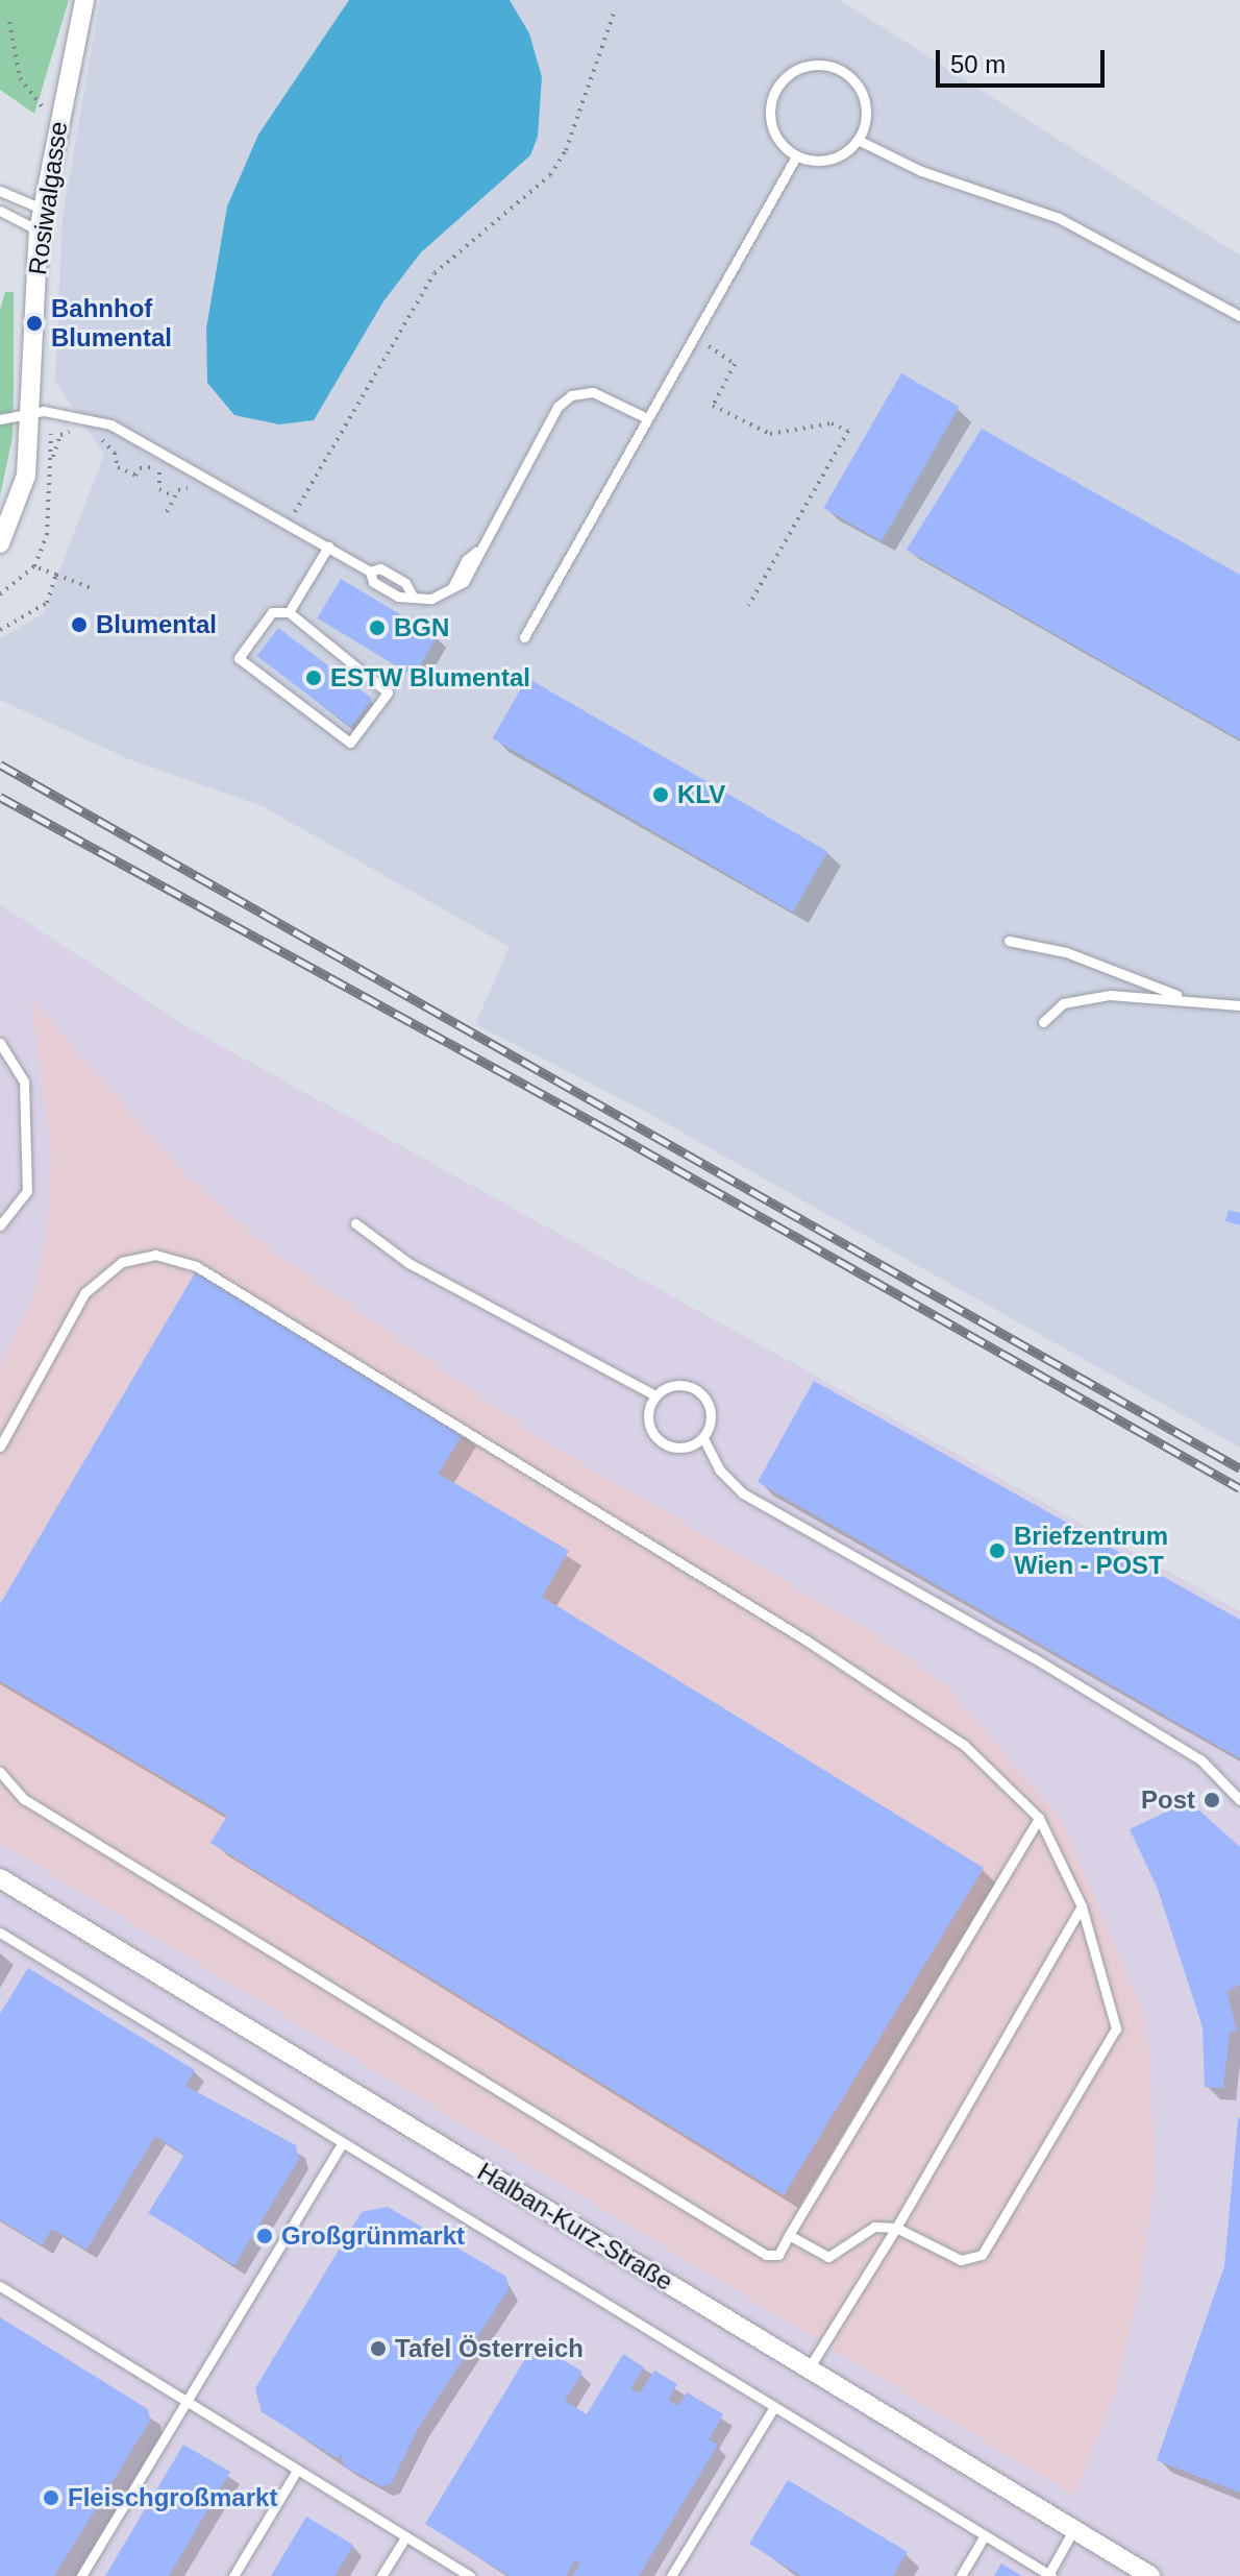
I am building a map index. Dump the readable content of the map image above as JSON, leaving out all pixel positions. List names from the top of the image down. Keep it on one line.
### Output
{"streets":{"street":["Rosiwalgasse","Halban-Kurz-Straße"]},"places":["Bahnhof Blumental","Blumental","BGN","ESTW Blumental","KLV","Briefzentrum Wien - POST","Post","Großgrünmarkt","Tafel Österreich","Fleischgroßmarkt"],"scale_bar":"50 m"}
